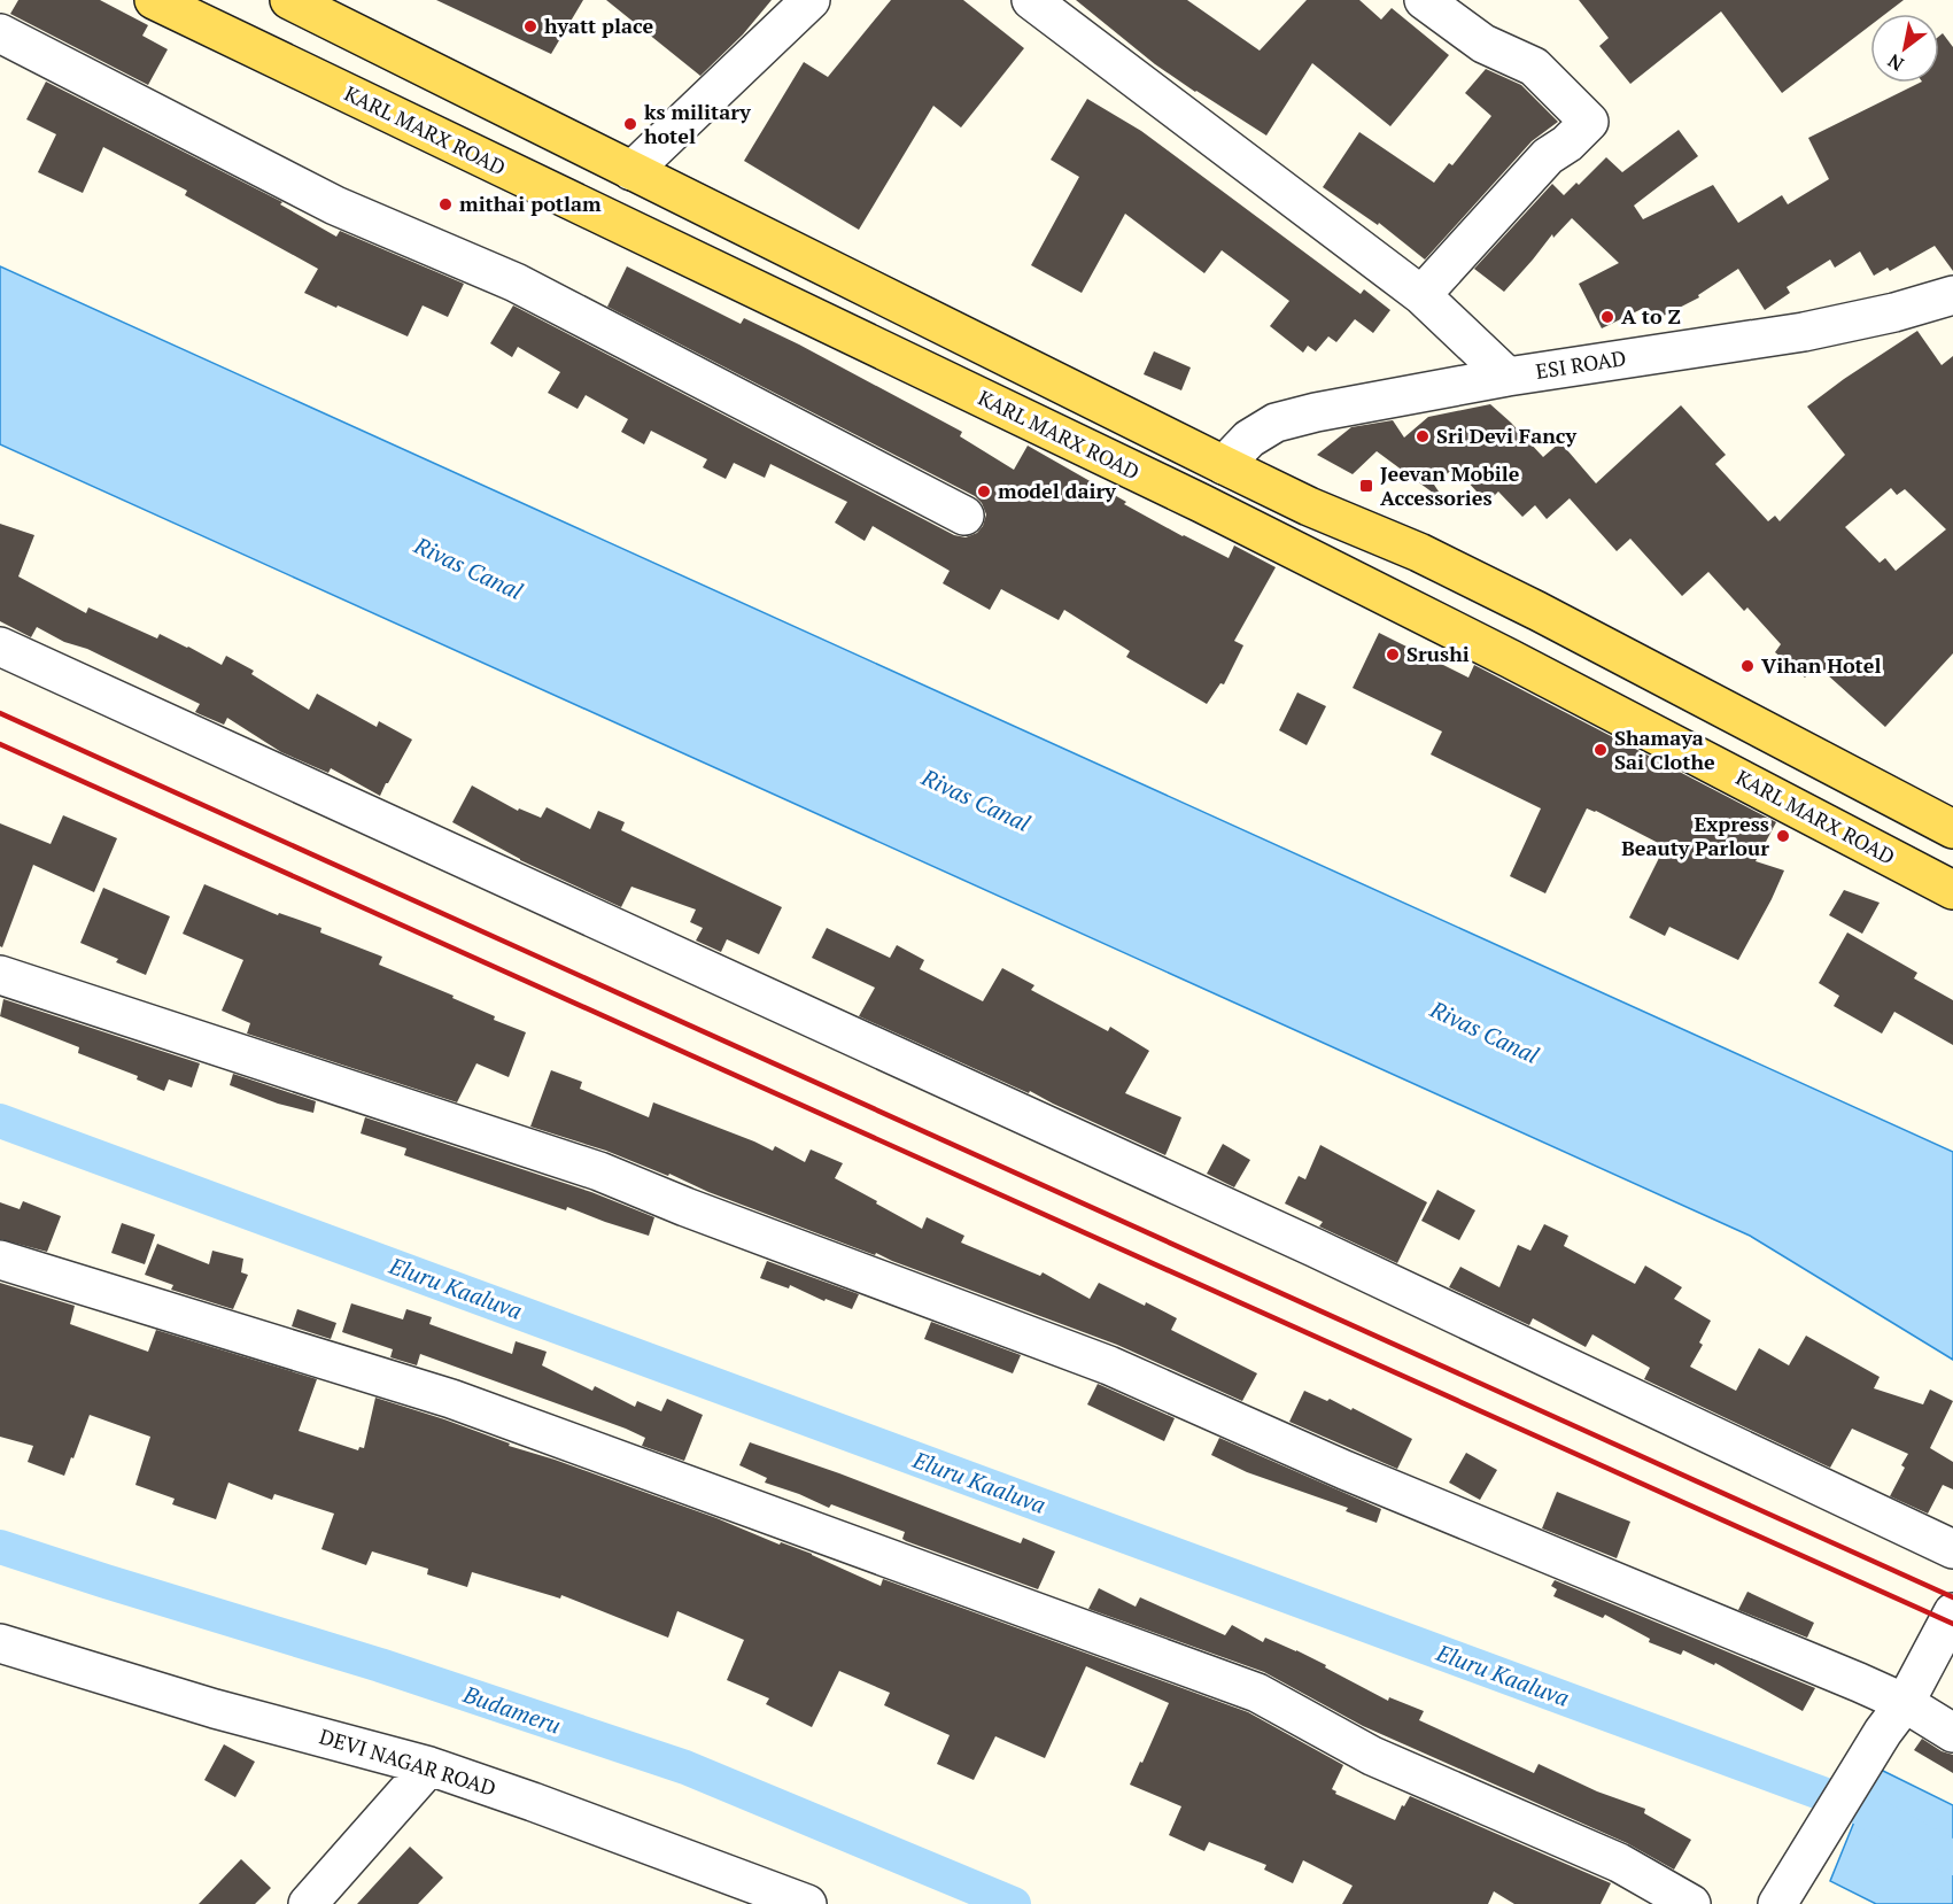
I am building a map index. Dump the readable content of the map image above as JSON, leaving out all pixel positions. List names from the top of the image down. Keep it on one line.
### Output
{"streets":{"main road":["KARL MARX ROAD"],"street":["ESI ROAD","DEVI NAGAR ROAD"]},"water":["Rivas Canal","Eluru Kaaluva","Budameru"],"places":{"other":["hyatt place","ks military hotel","mithai potlam","A to Z","Sri Devi Fancy","model dairy","Srushi","Vihan Hotel","Shamaya Sai Clothe","Express Beauty Parlour"],"transit":["Jeevan Mobile Accessories"]},"north":"bottom left"}
